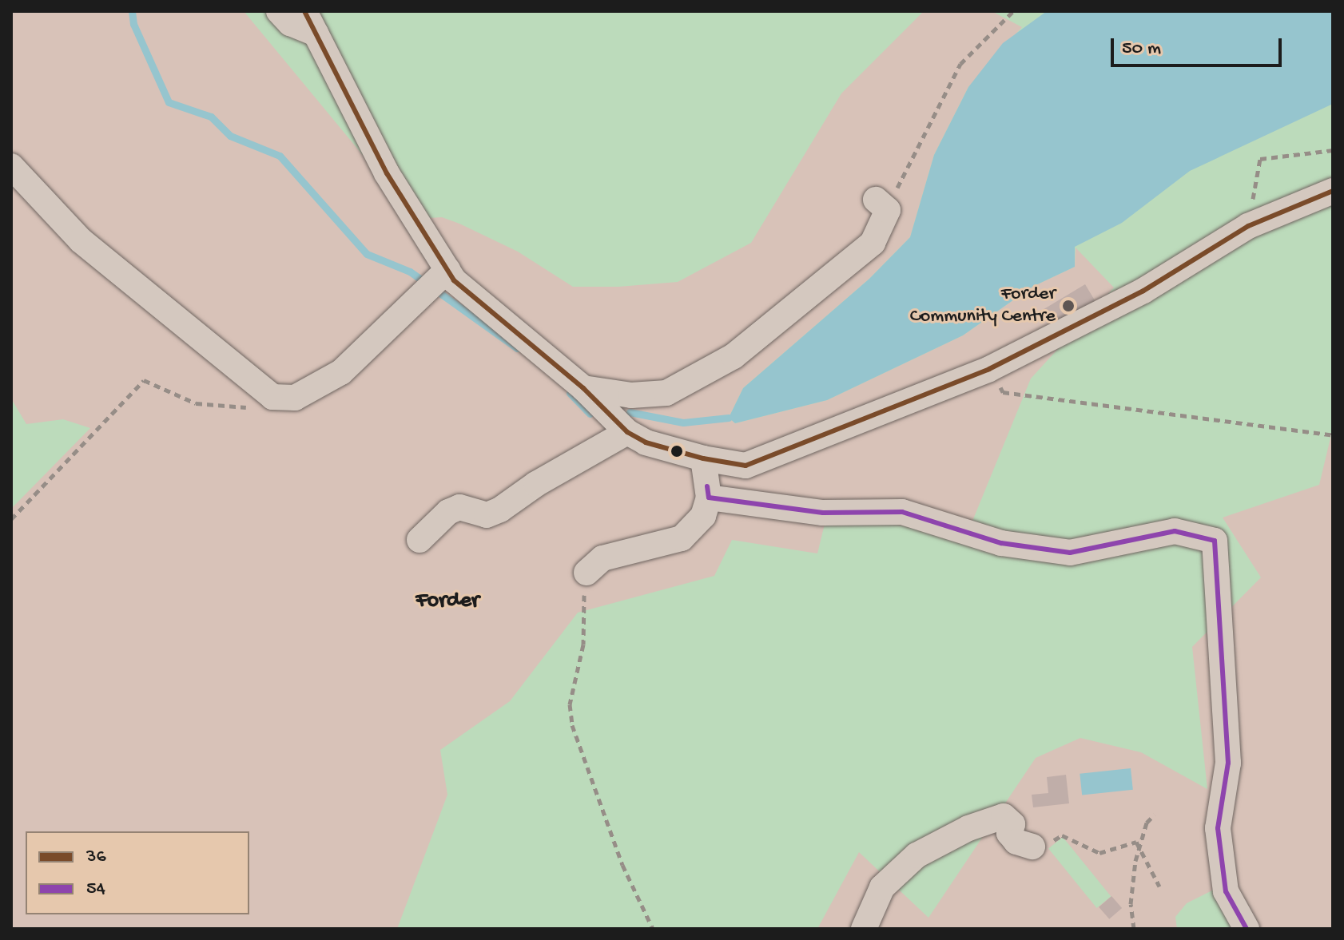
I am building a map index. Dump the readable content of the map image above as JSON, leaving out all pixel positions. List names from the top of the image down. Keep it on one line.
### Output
{"districts":["Forder"],"places":["Forder Community Centre"],"lines":["transit line 36","transit line 54"],"legend":["36","54"],"scale_bar":"50 m"}
